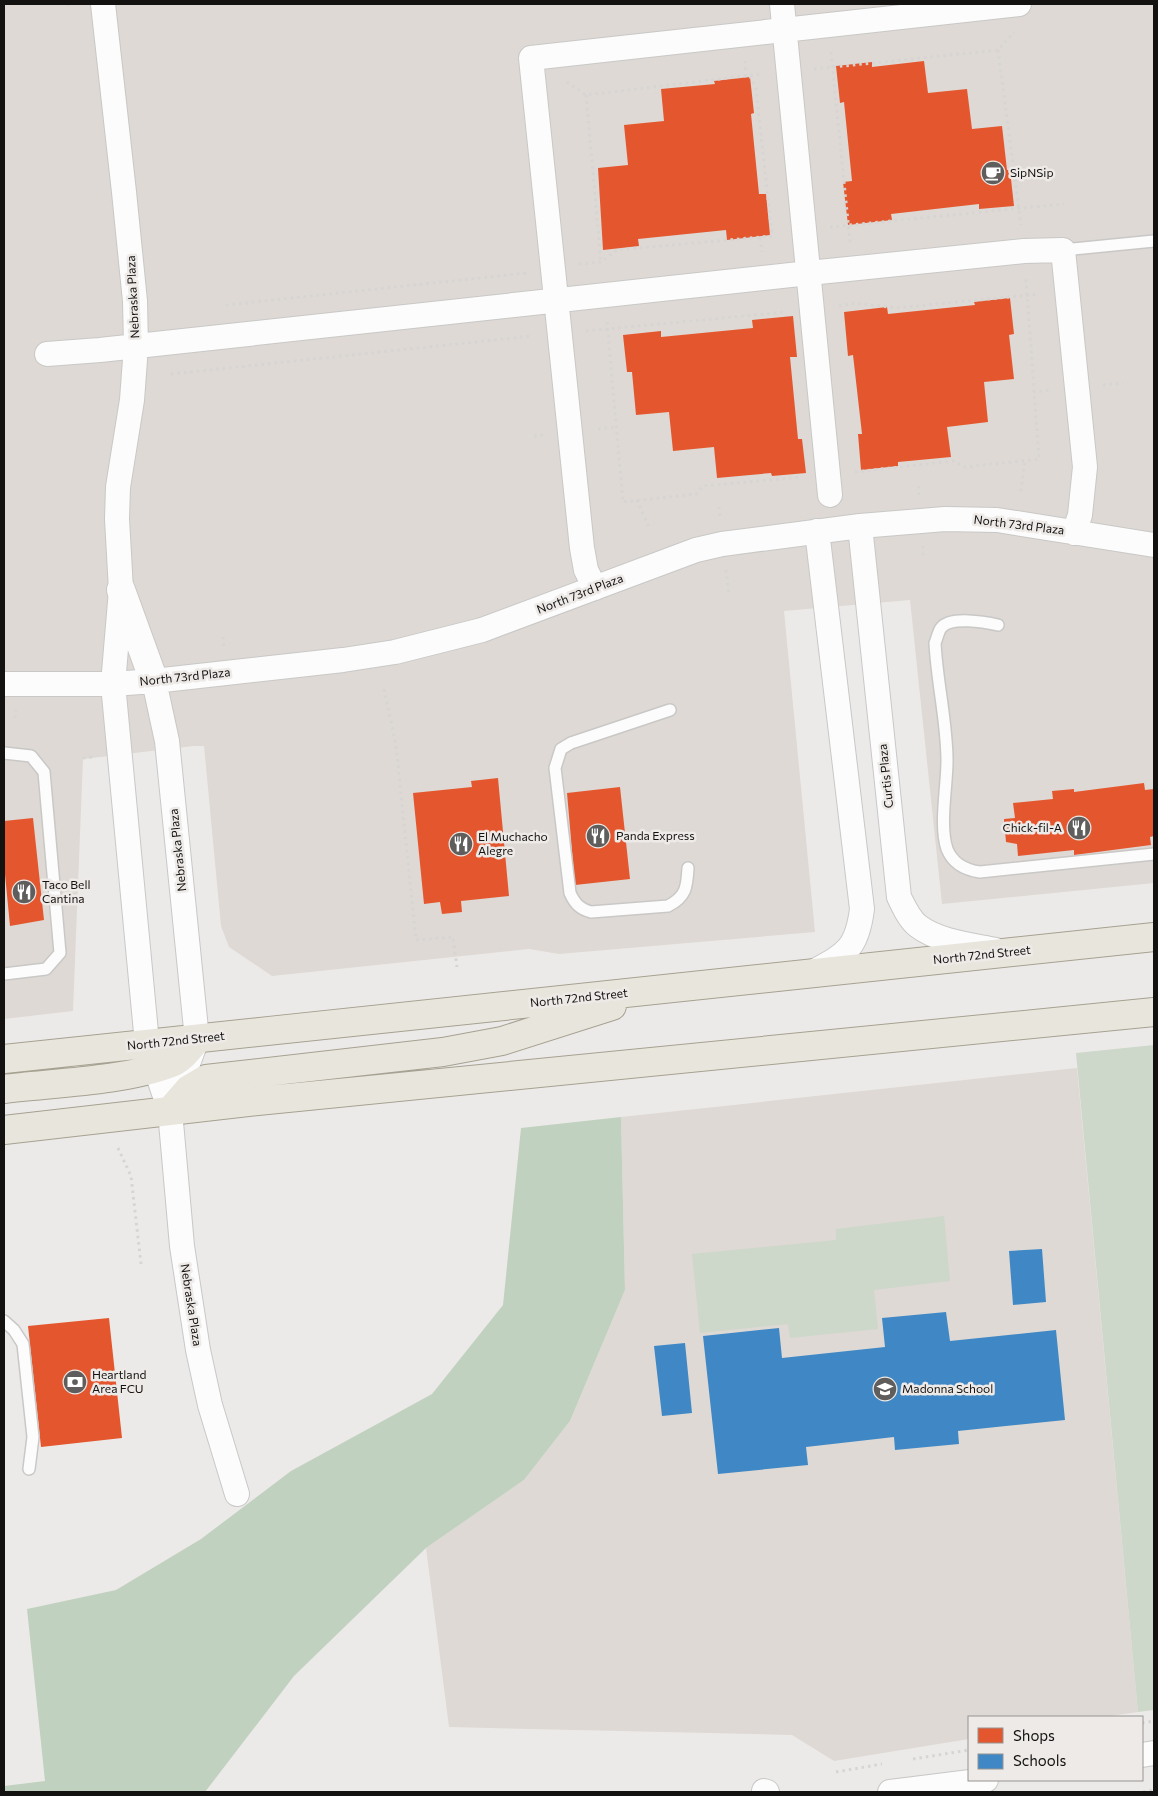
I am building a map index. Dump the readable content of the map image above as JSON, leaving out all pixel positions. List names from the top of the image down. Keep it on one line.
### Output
{"streets":{"main road":["North 72nd Street"],"street":["Nebraska Plaza","North 73rd Plaza","Curtis Plaza"]},"crossings":[["Nebraska Plaza","North 73rd Plaza"],["Nebraska Plaza","North 72nd Street"],["North 73rd Plaza","Curtis Plaza"],["Curtis Plaza","North 72nd Street"]],"places":{"cafe":["SipNSip"],"restaurant":["Chick-fil-A","Panda Express","El Muchacho Alegre","Taco Bell Cantina"],"bank":["Heartland Area FCU"],"school or university":["Madonna School"]},"legend":["Shops","Schools"]}
